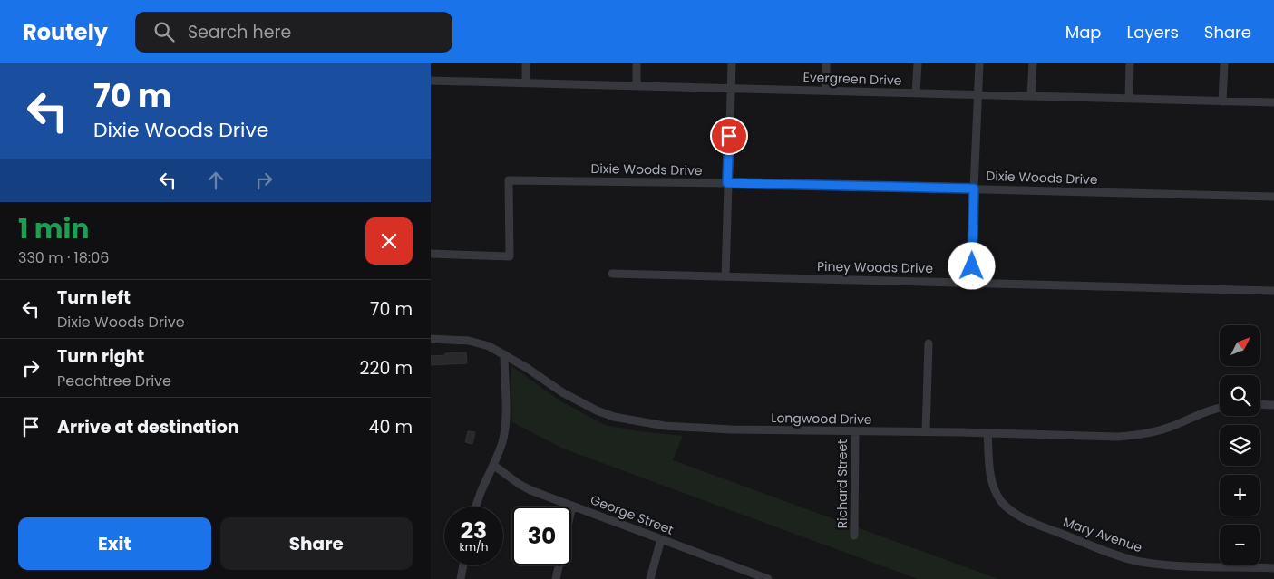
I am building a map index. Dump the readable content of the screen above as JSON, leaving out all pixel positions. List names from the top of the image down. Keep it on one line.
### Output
{"streets":{"street":["Evergreen Drive","Dixie Woods Drive","Piney Woods Drive","Longwood Drive","Richard Street","George Street","Mary Avenue"]},"crossings":[["Longwood Drive","Richard Street"],["Longwood Drive","Mary Avenue"]],"north":"top right","page":{"header":"Routely","search":"Search here","nav":["Map","Layers","Share"],"turn":["70 m","Dixie Woods Drive"],"heading":["1 min","330 m · 18:06"],"list":[{"name":"Turn left","note":"Dixie Woods Drive","value":"70 m"},{"name":"Turn right","note":"Peachtree Drive","value":"220 m"},{"name":"Arrive at destination","value":"40 m"}],"map_buttons":["+","−"],"speed":"23 km/h","limit":"30","buttons":["Exit","Share"]}}
